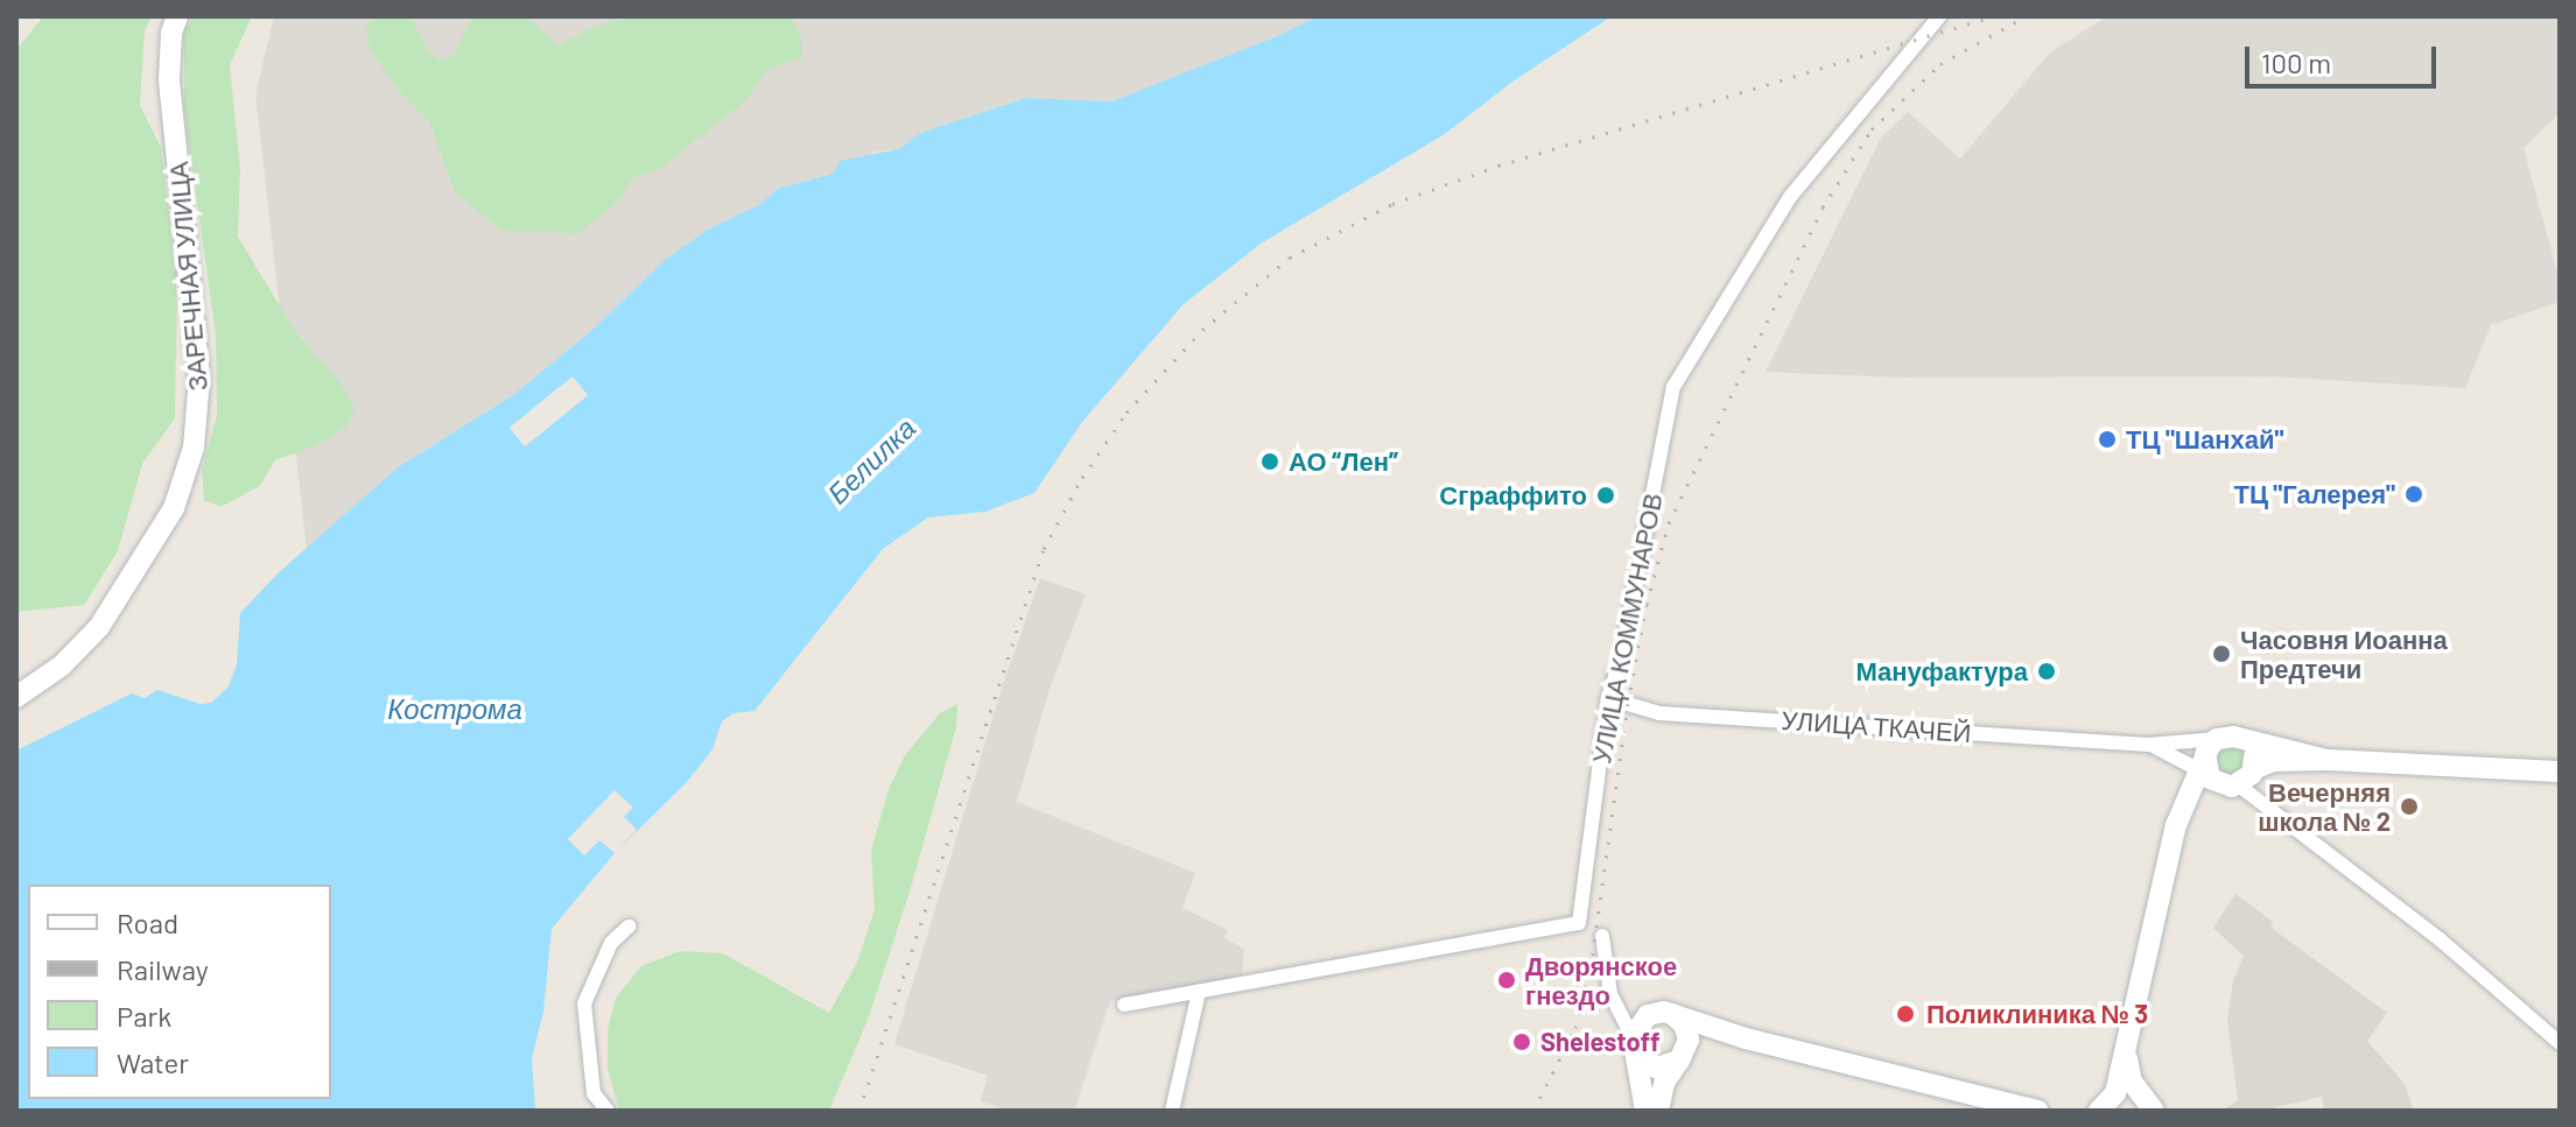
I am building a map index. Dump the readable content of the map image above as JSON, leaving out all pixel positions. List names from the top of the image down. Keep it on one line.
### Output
{"streets":{"street":["ЗАРЕЧНАЯ УЛИЦА","УЛИЦА КОММУНАРОВ","УЛИЦА ТКАЧЕЙ"]},"crossings":[["УЛИЦА КОММУНАРОВ","УЛИЦА ТКАЧЕЙ"]],"water":["Белилка","Кострома"],"places":["ТЦ \"Шанхай\"","АО “Лен”","ТЦ \"Галерея\"","Сграффито","Часовня Иоанна Предтечи","Мануфактура","Вечерняя школа № 2","Дворянское гнездо","Поликлиника № 3","Shelestoff"],"legend":["Road","Railway","Park","Water"],"scale_bar":"100 m"}
